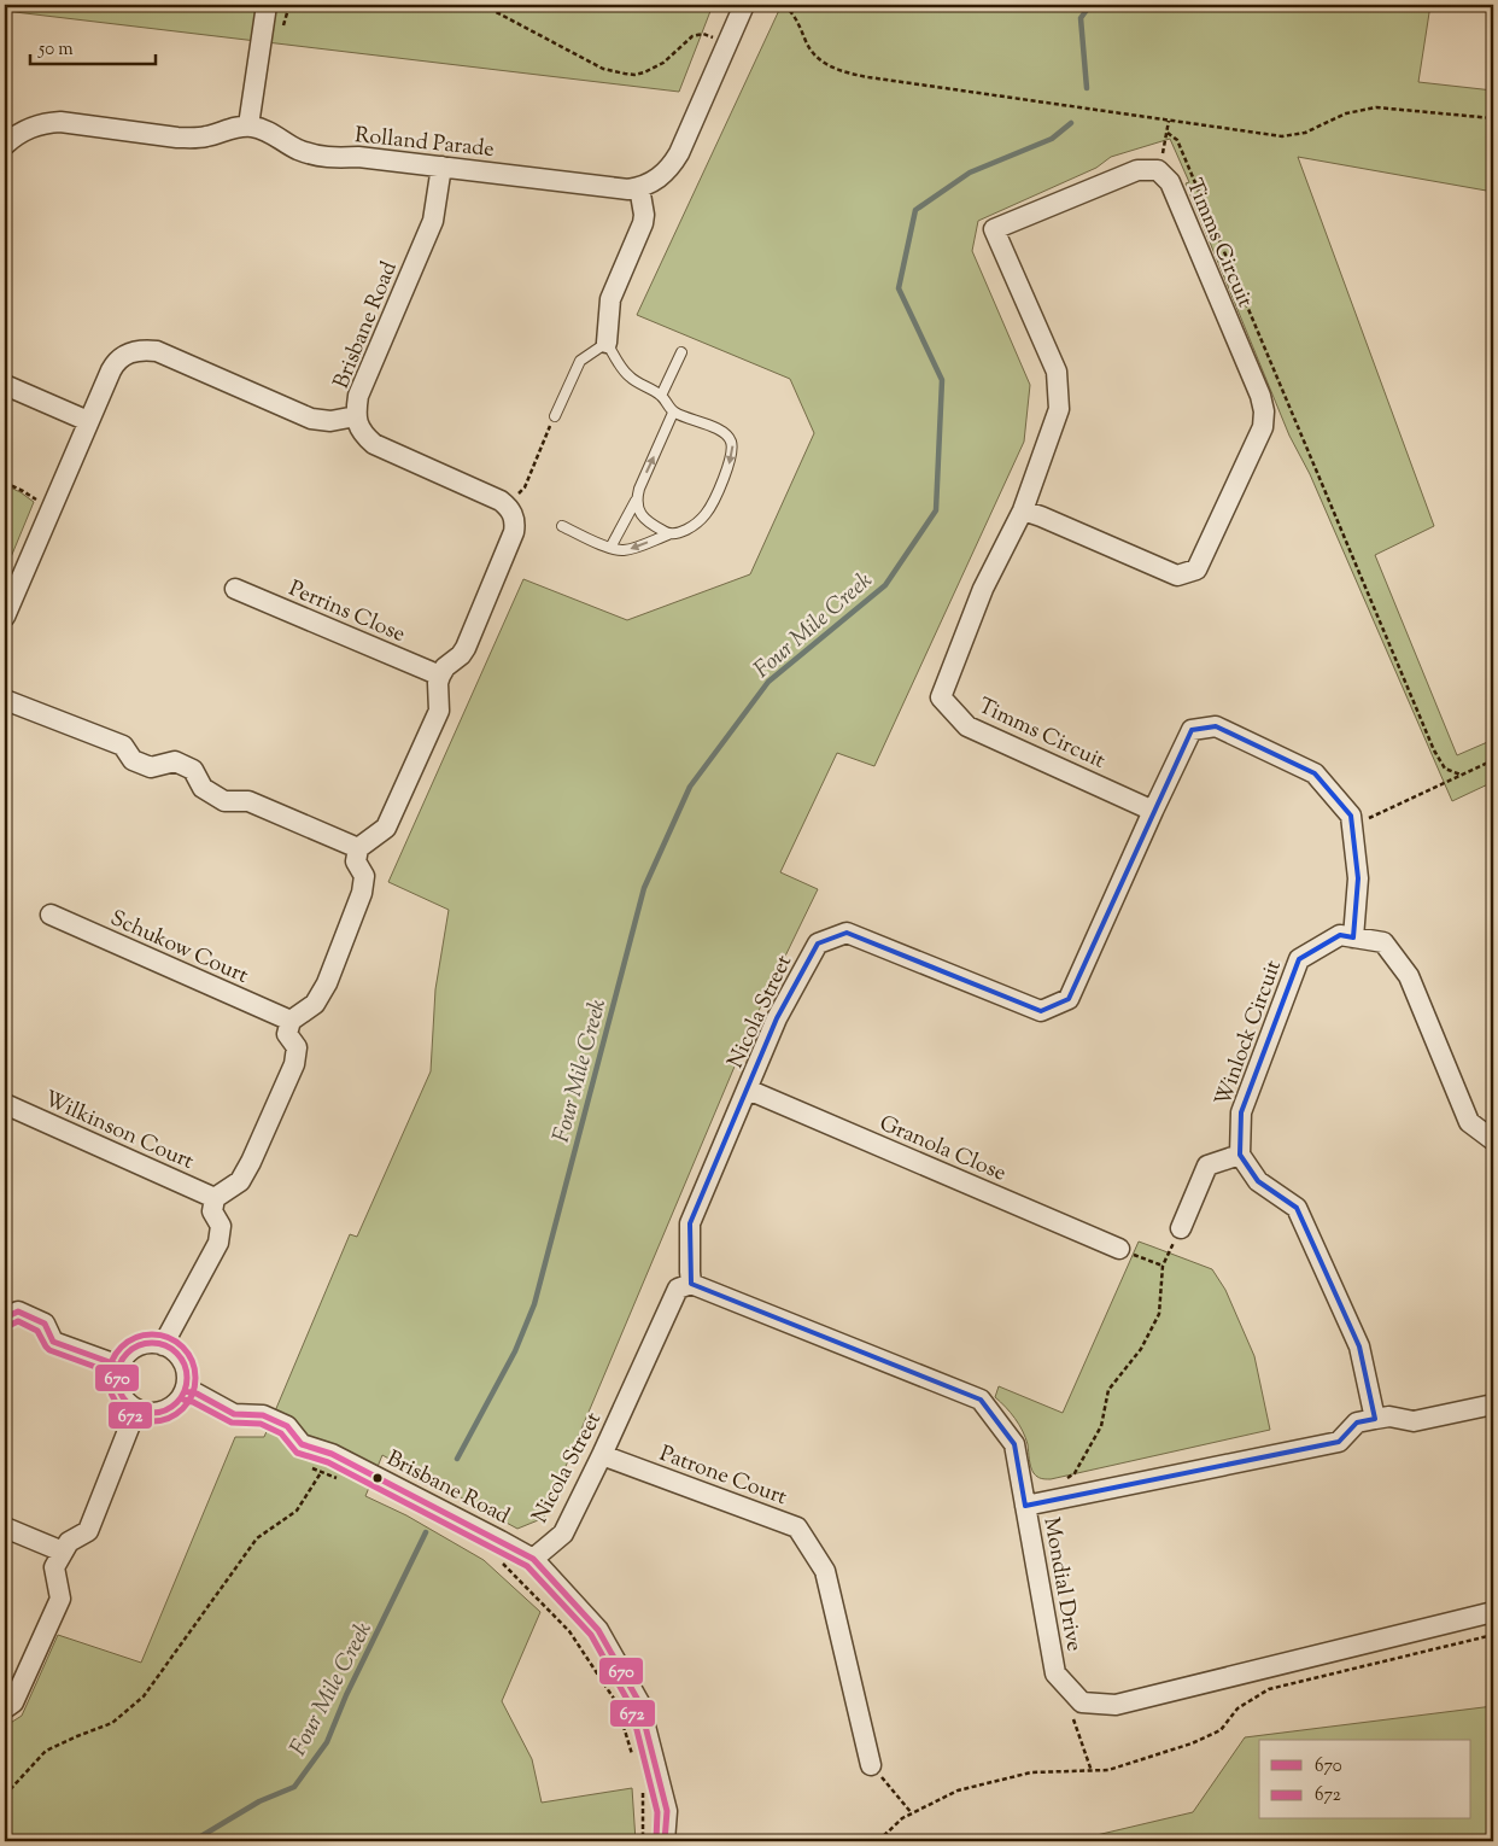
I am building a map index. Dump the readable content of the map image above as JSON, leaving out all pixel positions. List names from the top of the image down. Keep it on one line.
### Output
{"streets":{"street":["Rolland Parade","Timms Circuit","Brisbane Road","Perrins Close","Schukow Court","Nicola Street","Winlock Circuit","Wilkinson Court","Granola Close","Patrone Court","Mondial Drive"]},"crossings":[["Rolland Parade","Brisbane Road"],["Timms Circuit","Nicola Street"],["Brisbane Road","Perrins Close"],["Brisbane Road","Nicola Street"],["Nicola Street","Granola Close"],["Nicola Street","Patrone Court"],["Nicola Street","Mondial Drive"]],"water":["Four Mile Creek"],"lines":["transit line 670","transit line 672"],"legend":["670","672"],"scale_bar":"50 m"}
